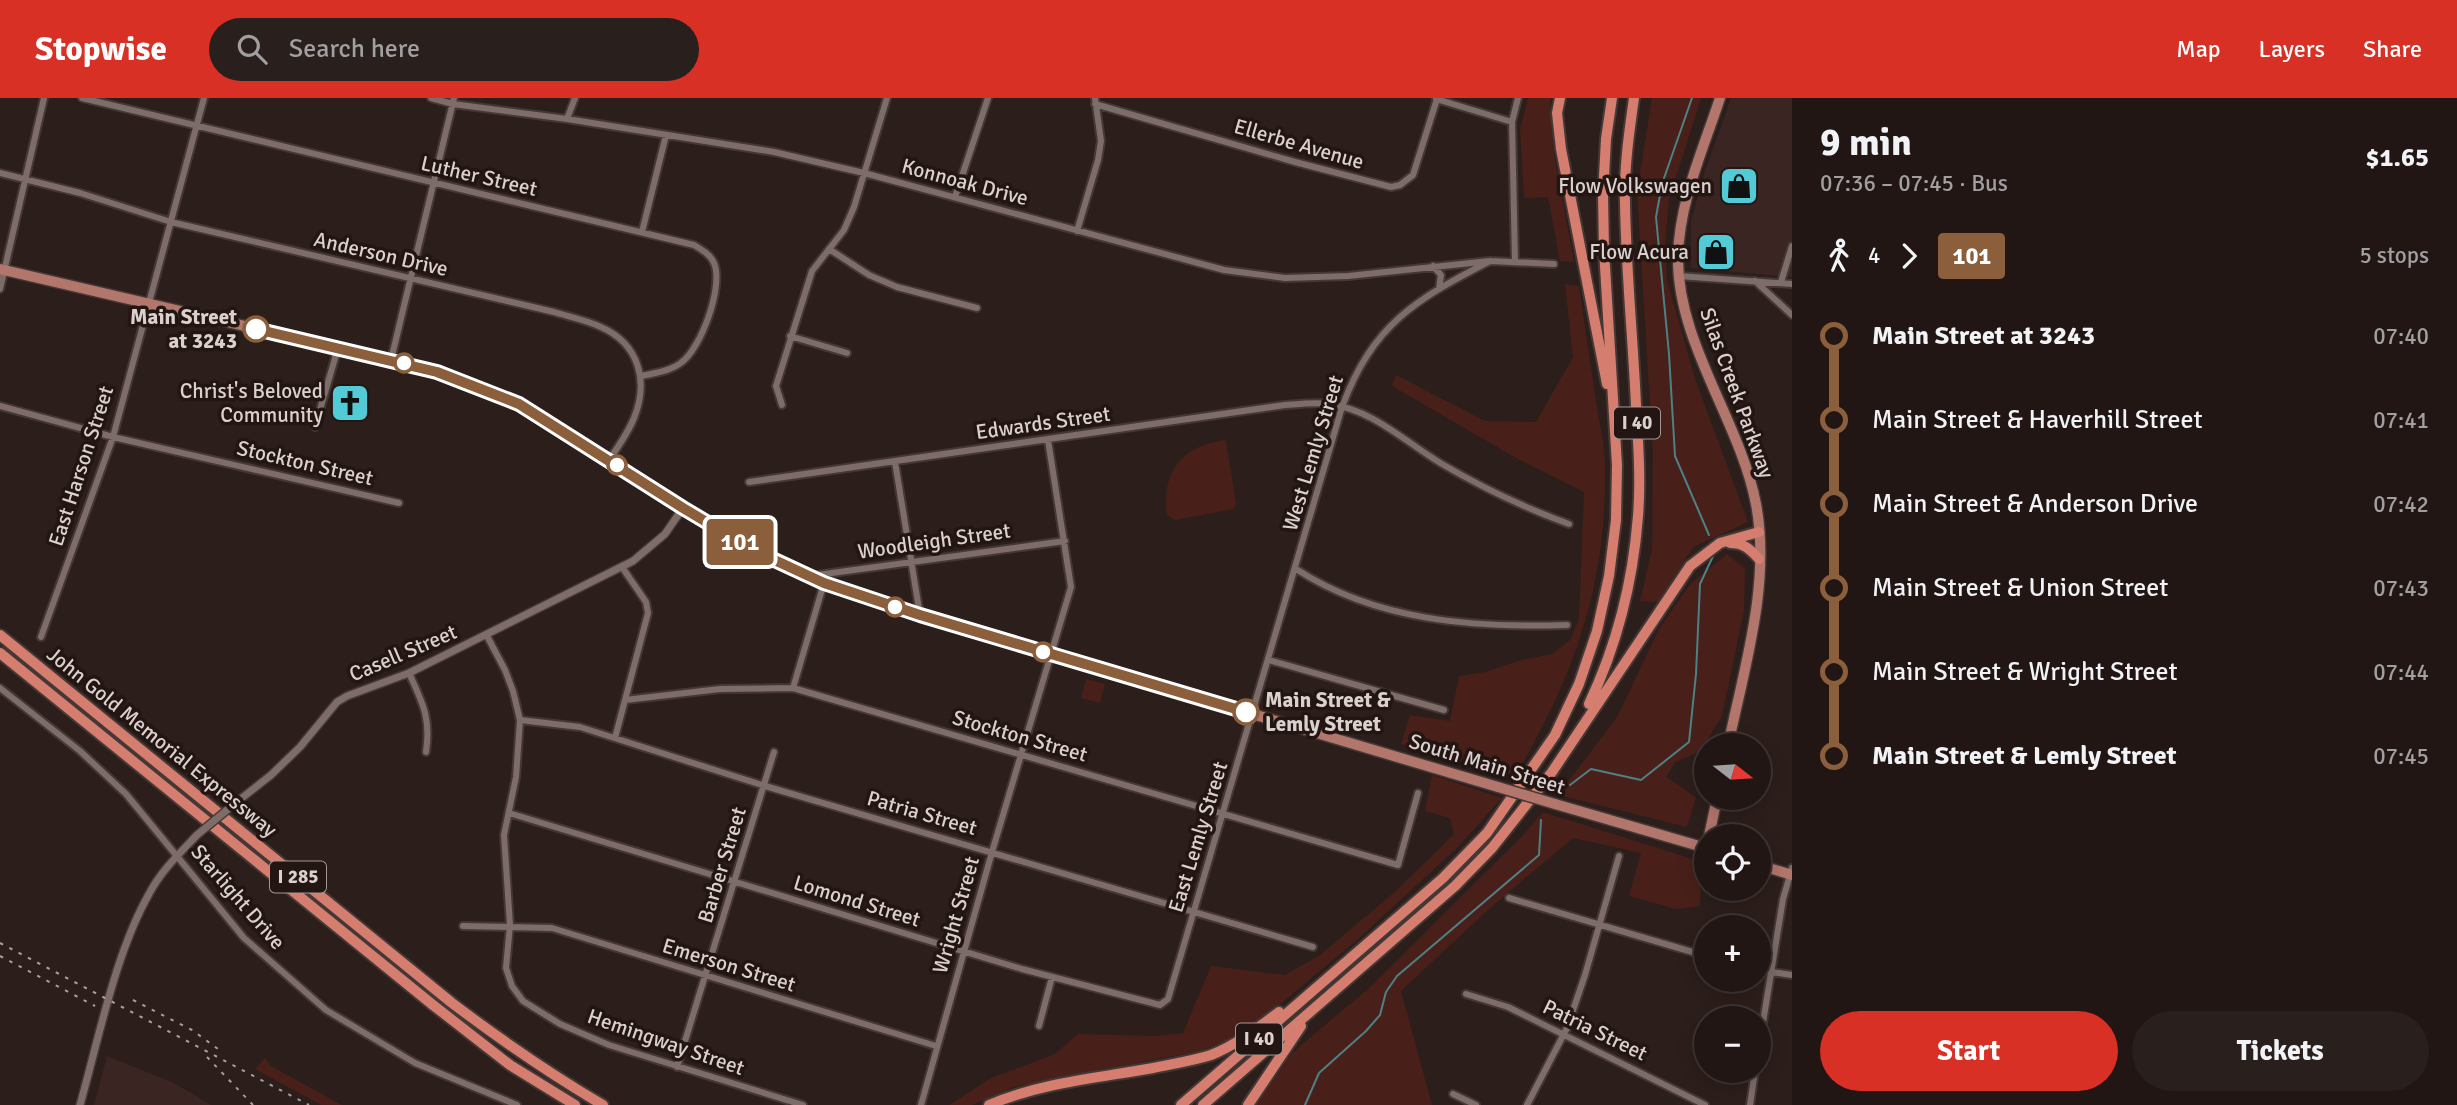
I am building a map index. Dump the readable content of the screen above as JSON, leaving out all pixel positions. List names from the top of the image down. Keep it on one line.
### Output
{"streets":{"highway":["I 40","John Gold Memorial Expressway","I 285"],"main road":["Silas Creek Parkway","South Main Street"],"street":["Ellerbe Avenue","Luther Street","Konnoak Drive","Anderson Drive","Edwards Street","West Lemly Street","Stockton Street","East Harson Street","Woodleigh Street","Casell Street","Patria Street","East Lemly Street","Barber Street","Starlight Drive","Lomond Street","Wright Street","Emerson Street","Hemingway Street"]},"crossings":[["Luther Street","Anderson Drive"],["Luther Street","East Harson Street"],["Konnoak Drive","West Lemly Street"],["Anderson Drive","East Harson Street"],["Edwards Street","West Lemly Street"],["Edwards Street","Wright Street"],["West Lemly Street","South Main Street"],["West Lemly Street","East Lemly Street"],["Stockton Street","East Harson Street"],["Stockton Street","East Lemly Street"],["Stockton Street","Wright Street"],["East Harson Street","South Main Street"],["Woodleigh Street","South Main Street"],["Woodleigh Street","Wright Street"],["Casell Street","South Main Street"],["Casell Street","Starlight Drive"],["Casell Street","Hemingway Street"],["South Main Street","East Lemly Street"],["South Main Street","Wright Street"],["Patria Street","East Lemly Street"],["Patria Street","Barber Street"],["Patria Street","Wright Street"],["Patria Street","Hemingway Street"],["East Lemly Street","Lomond Street"],["Barber Street","Lomond Street"],["Barber Street","Emerson Street"],["Barber Street","Hemingway Street"],["Lomond Street","Wright Street"],["Lomond Street","Hemingway Street"],["Wright Street","Emerson Street"],["Emerson Street","Hemingway Street"]],"places":{"shop":["Flow Volkswagen","Flow Acura"],"other":["Main Street at 3243","Main Street & Lemly Street"],"church":["Christ's Beloved Community"]},"lines":["bus line 101"],"north":"right","page":{"header":"Stopwise","search":"Search here","nav":["Map","Layers","Share"],"on_map":"101","heading":["9 min","07:36 – 07:45 · Bus","$1.65"],"legs":["4","101","5 stops"],"list":[{"name":"Main Street at 3243","value":"07:40"},{"name":"Main Street & Haverhill Street","value":"07:41"},{"name":"Main Street & Anderson Drive","value":"07:42"},{"name":"Main Street & Union Street","value":"07:43"},{"name":"Main Street & Wright Street","value":"07:44"},{"name":"Main Street & Lemly Street","value":"07:45"}],"map_buttons":["+","−"],"buttons":["Start","Tickets"]}}
